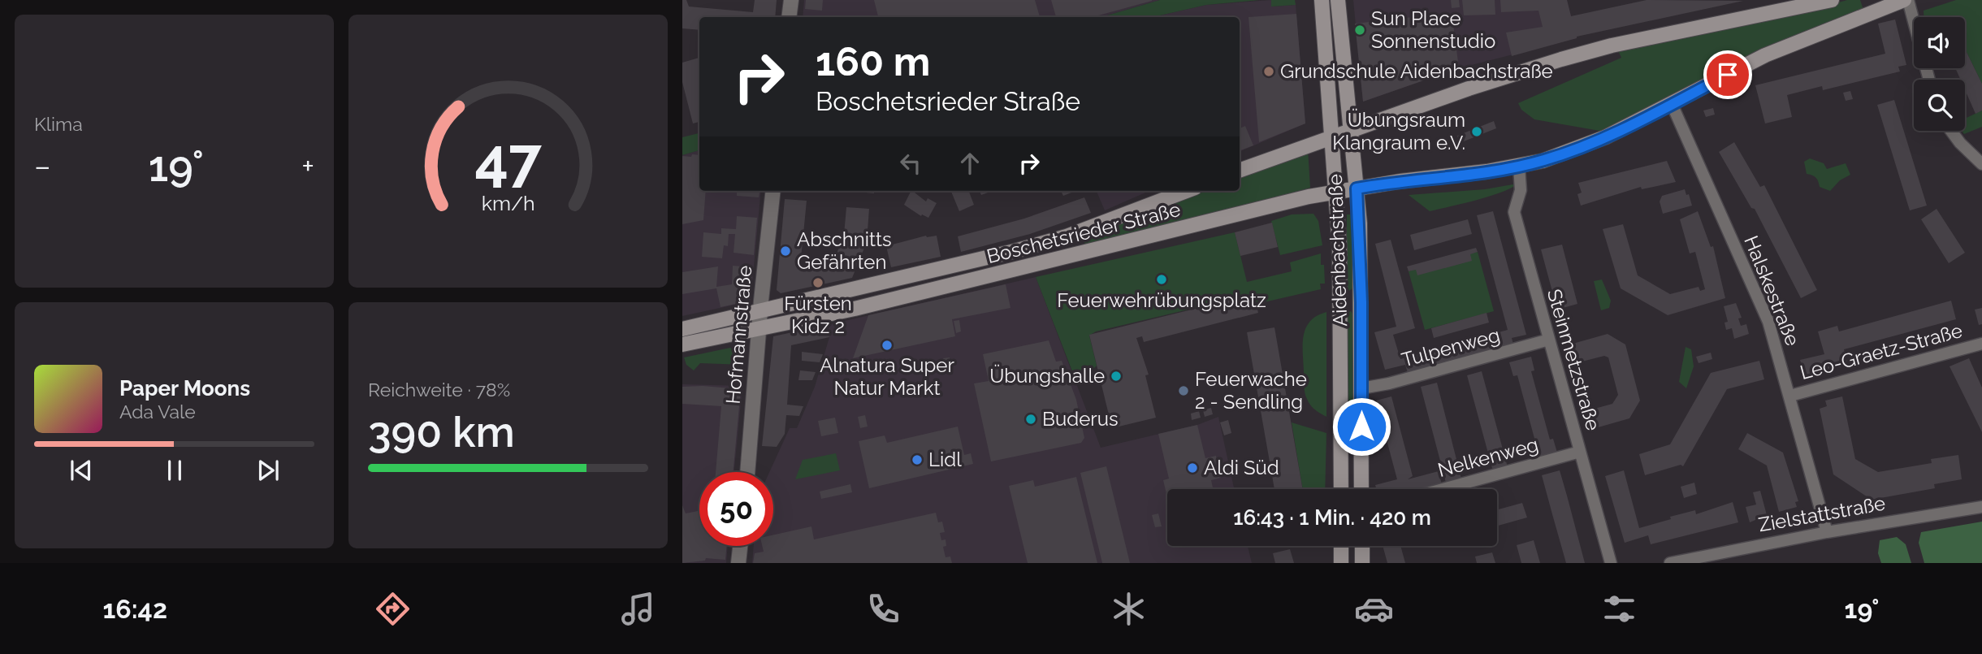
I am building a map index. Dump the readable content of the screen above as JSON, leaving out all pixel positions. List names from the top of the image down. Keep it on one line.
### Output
{"streets":{"main road":["Boschetsrieder Straße","Aidenbachstraße"],"street":["Halskestraße","Hofmannstraße","Tulpenweg","Leo-Graetz-Straße","Steinmetzstraße","Nelkenweg","Zielstattstraße"]},"crossings":[["Boschetsrieder Straße","Aidenbachstraße"],["Boschetsrieder Straße","Halskestraße"],["Boschetsrieder Straße","Hofmannstraße"],["Boschetsrieder Straße","Steinmetzstraße"],["Aidenbachstraße","Tulpenweg"],["Halskestraße","Leo-Graetz-Straße"],["Halskestraße","Zielstattstraße"],["Tulpenweg","Steinmetzstraße"],["Steinmetzstraße","Nelkenweg"]],"places":["Sun Place Sonnenstudio","Grundschule Aidenbachstraße","Übungsraum Klangraum e.V.","Abschnitts Gefährten","Feuerwehrübungsplatz","Fürsten Kidz 2","Alnatura Super Natur Markt","Übungshalle","Feuerwache 2 - Sendling","Buderus","Lidl","Aldi Süd"],"page":{"tile":["Klima",["Reichweite · 78%","390 km"]],"turn":["160 m","Boschetsrieder Straße"],"heat":["−","19°","+"],"song":["Paper Moons","Ada Vale"],"limit":"50","trip":"16:43 · 1 Min. · 420 m","tabs":["16:42","19°"],"gauge":["47","km/h"]}}
